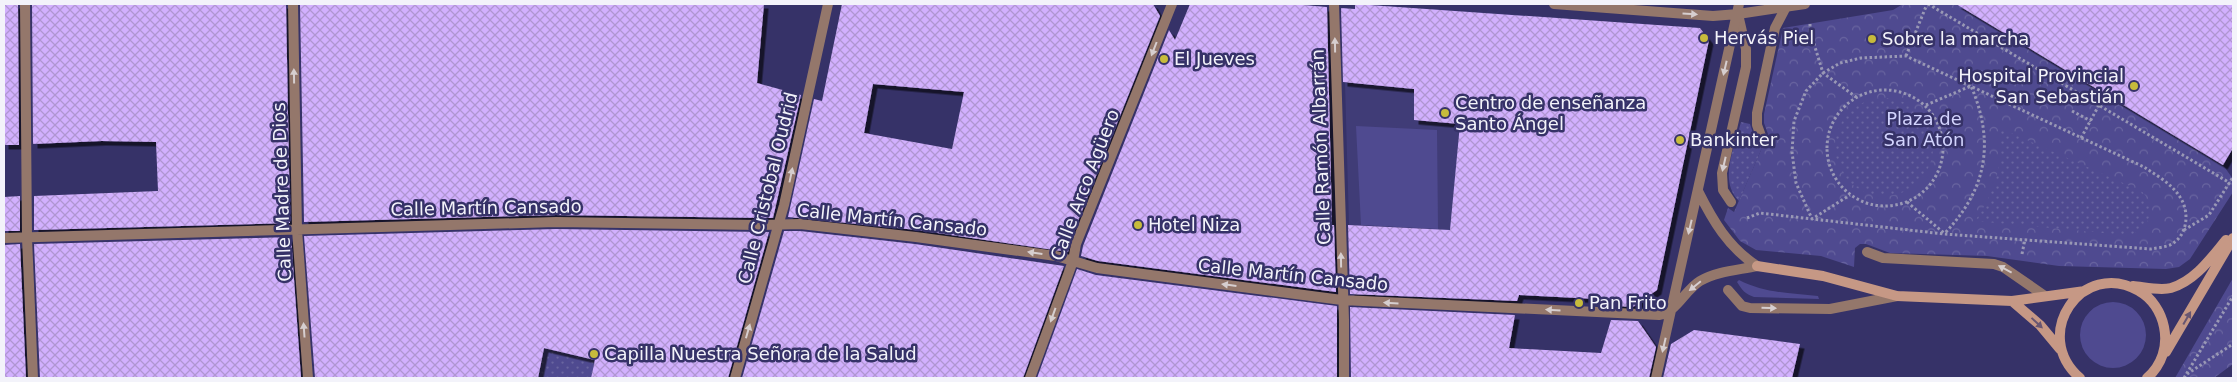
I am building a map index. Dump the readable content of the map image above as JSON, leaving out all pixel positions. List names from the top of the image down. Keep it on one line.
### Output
{"streets":{"street":["Calle Ramón Albarrán","Calle Arco Agüero","Calle Cristobal Oudrid","Calle Madre de Dios","Calle Martín Cansado"]},"crossings":[["Calle Ramón Albarrán","Calle Martín Cansado"],["Calle Arco Agüero","Calle Martín Cansado"],["Calle Cristobal Oudrid","Calle Martín Cansado"],["Calle Madre de Dios","Calle Martín Cansado"]],"one_way":["Calle Ramón Albarrán","Calle Arco Agüero","Calle Cristobal Oudrid","Calle Madre de Dios","Calle Martín Cansado"],"parks":["Plaza de San Atón"],"places":["Hervás Piel","Sobre la marcha","El Jueves","Hospital Provincial San Sebastián","Centro de enseñanza Santo Ángel","Bankinter","Hotel Niza","Pan Frito","Capilla Nuestra Señora de la Salud"]}
